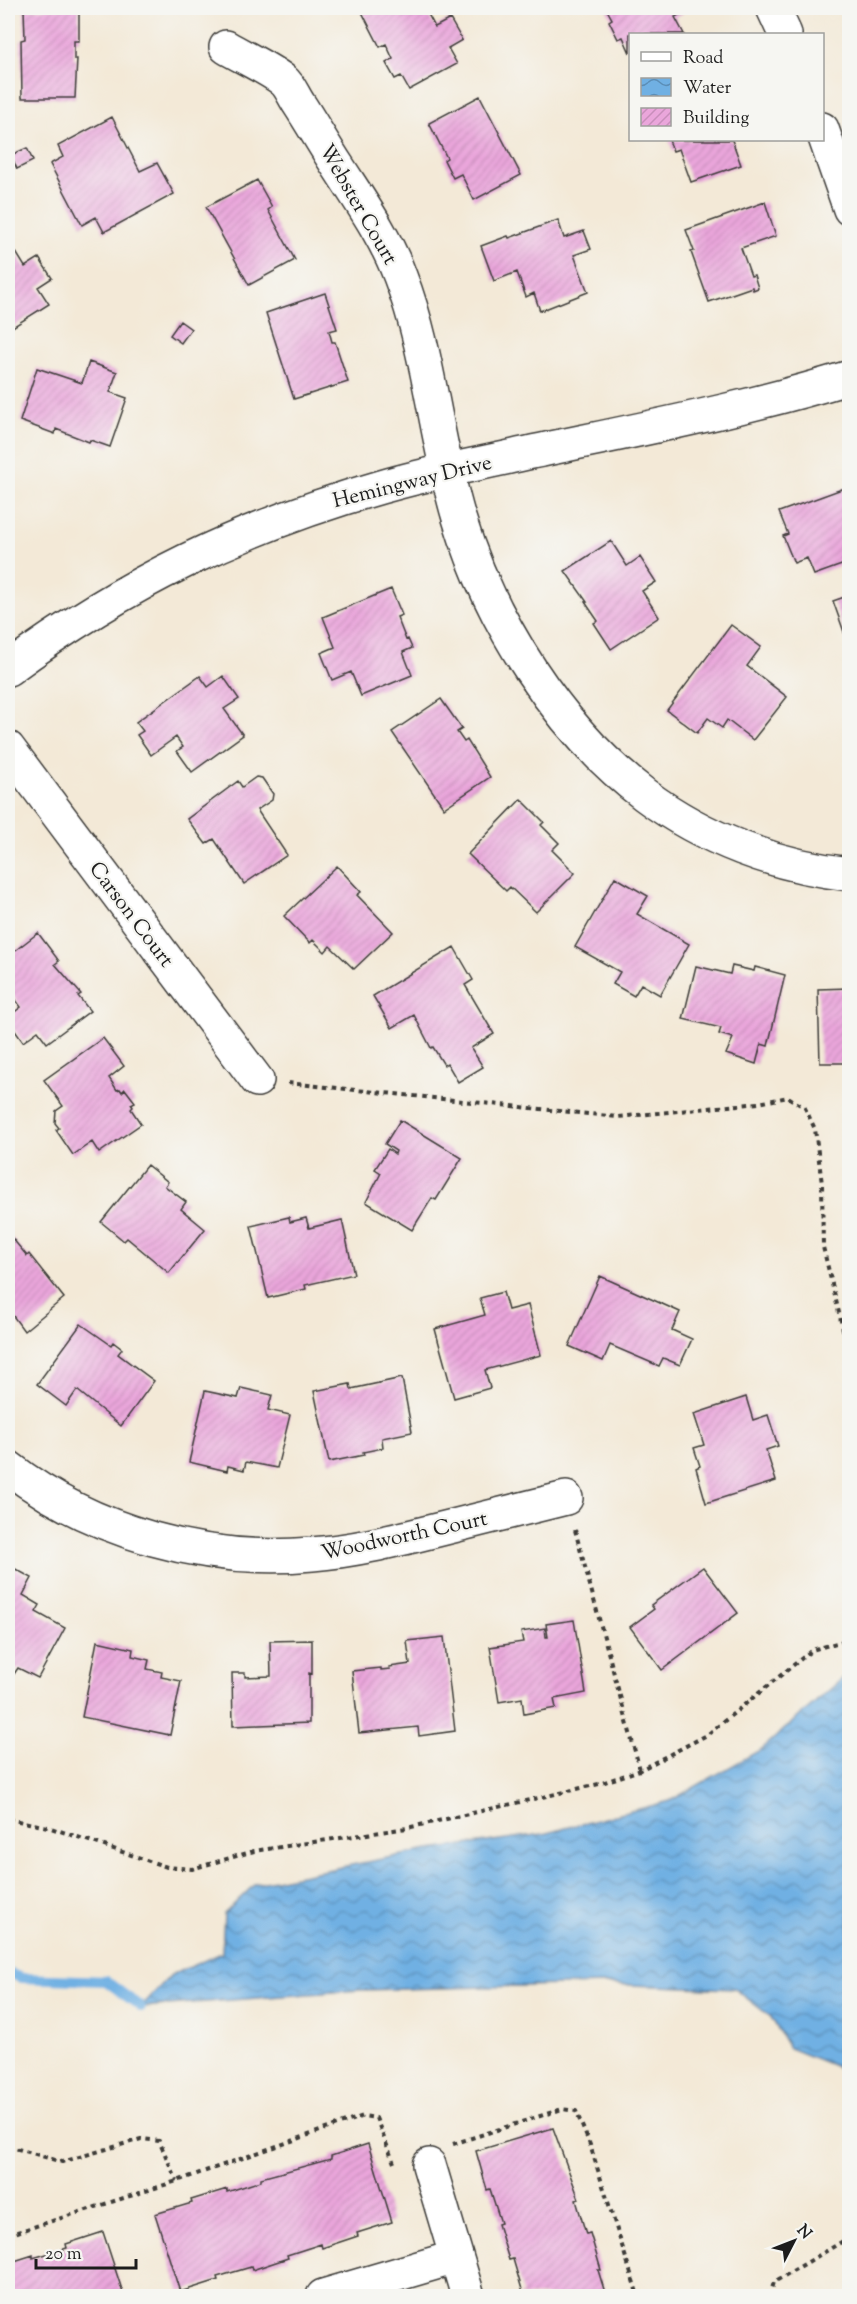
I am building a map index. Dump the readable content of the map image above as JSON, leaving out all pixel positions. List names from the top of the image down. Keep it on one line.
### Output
{"streets":{"street":["Webster Court","Hemingway Drive","Carson Court","Woodworth Court"]},"crossings":[["Webster Court","Hemingway Drive"]],"legend":["Road","Water","Building"],"scale_bar":"20 m","north":"top right"}
